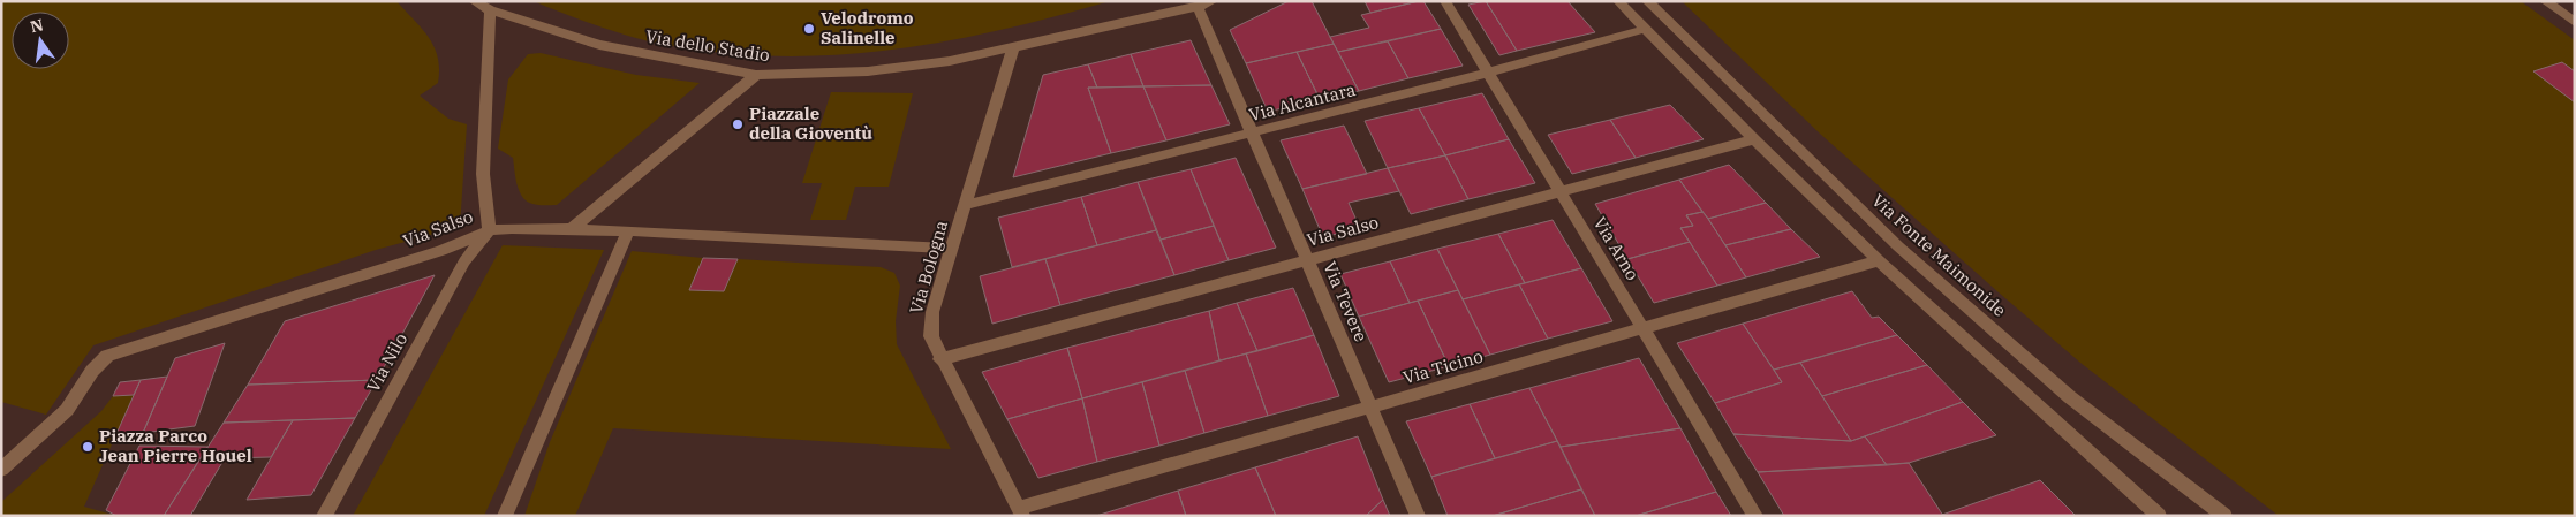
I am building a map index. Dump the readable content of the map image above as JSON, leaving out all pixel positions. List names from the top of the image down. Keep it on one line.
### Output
{"streets":{"street":["Via dello Stadio","Via Alcantara","Via Salso","Via Arno","Via Fonte Maimonide","Via Bologna","Via Tevere","Via Nilo","Via Ticino"]},"crossings":[["Via dello Stadio","Via Bologna"],["Via dello Stadio","Via Tevere"],["Via Alcantara","Via Arno"],["Via Alcantara","Via Bologna"],["Via Alcantara","Via Tevere"],["Via Salso","Via Arno"],["Via Salso","Via Bologna"],["Via Salso","Via Tevere"],["Via Salso","Via Nilo"],["Via Arno","Via Ticino"],["Via Bologna","Via Ticino"],["Via Tevere","Via Ticino"]],"places":["Velodromo Salinelle","Piazzale della Gioventù","Piazza Parco Jean Pierre Houel"],"north":"top"}
